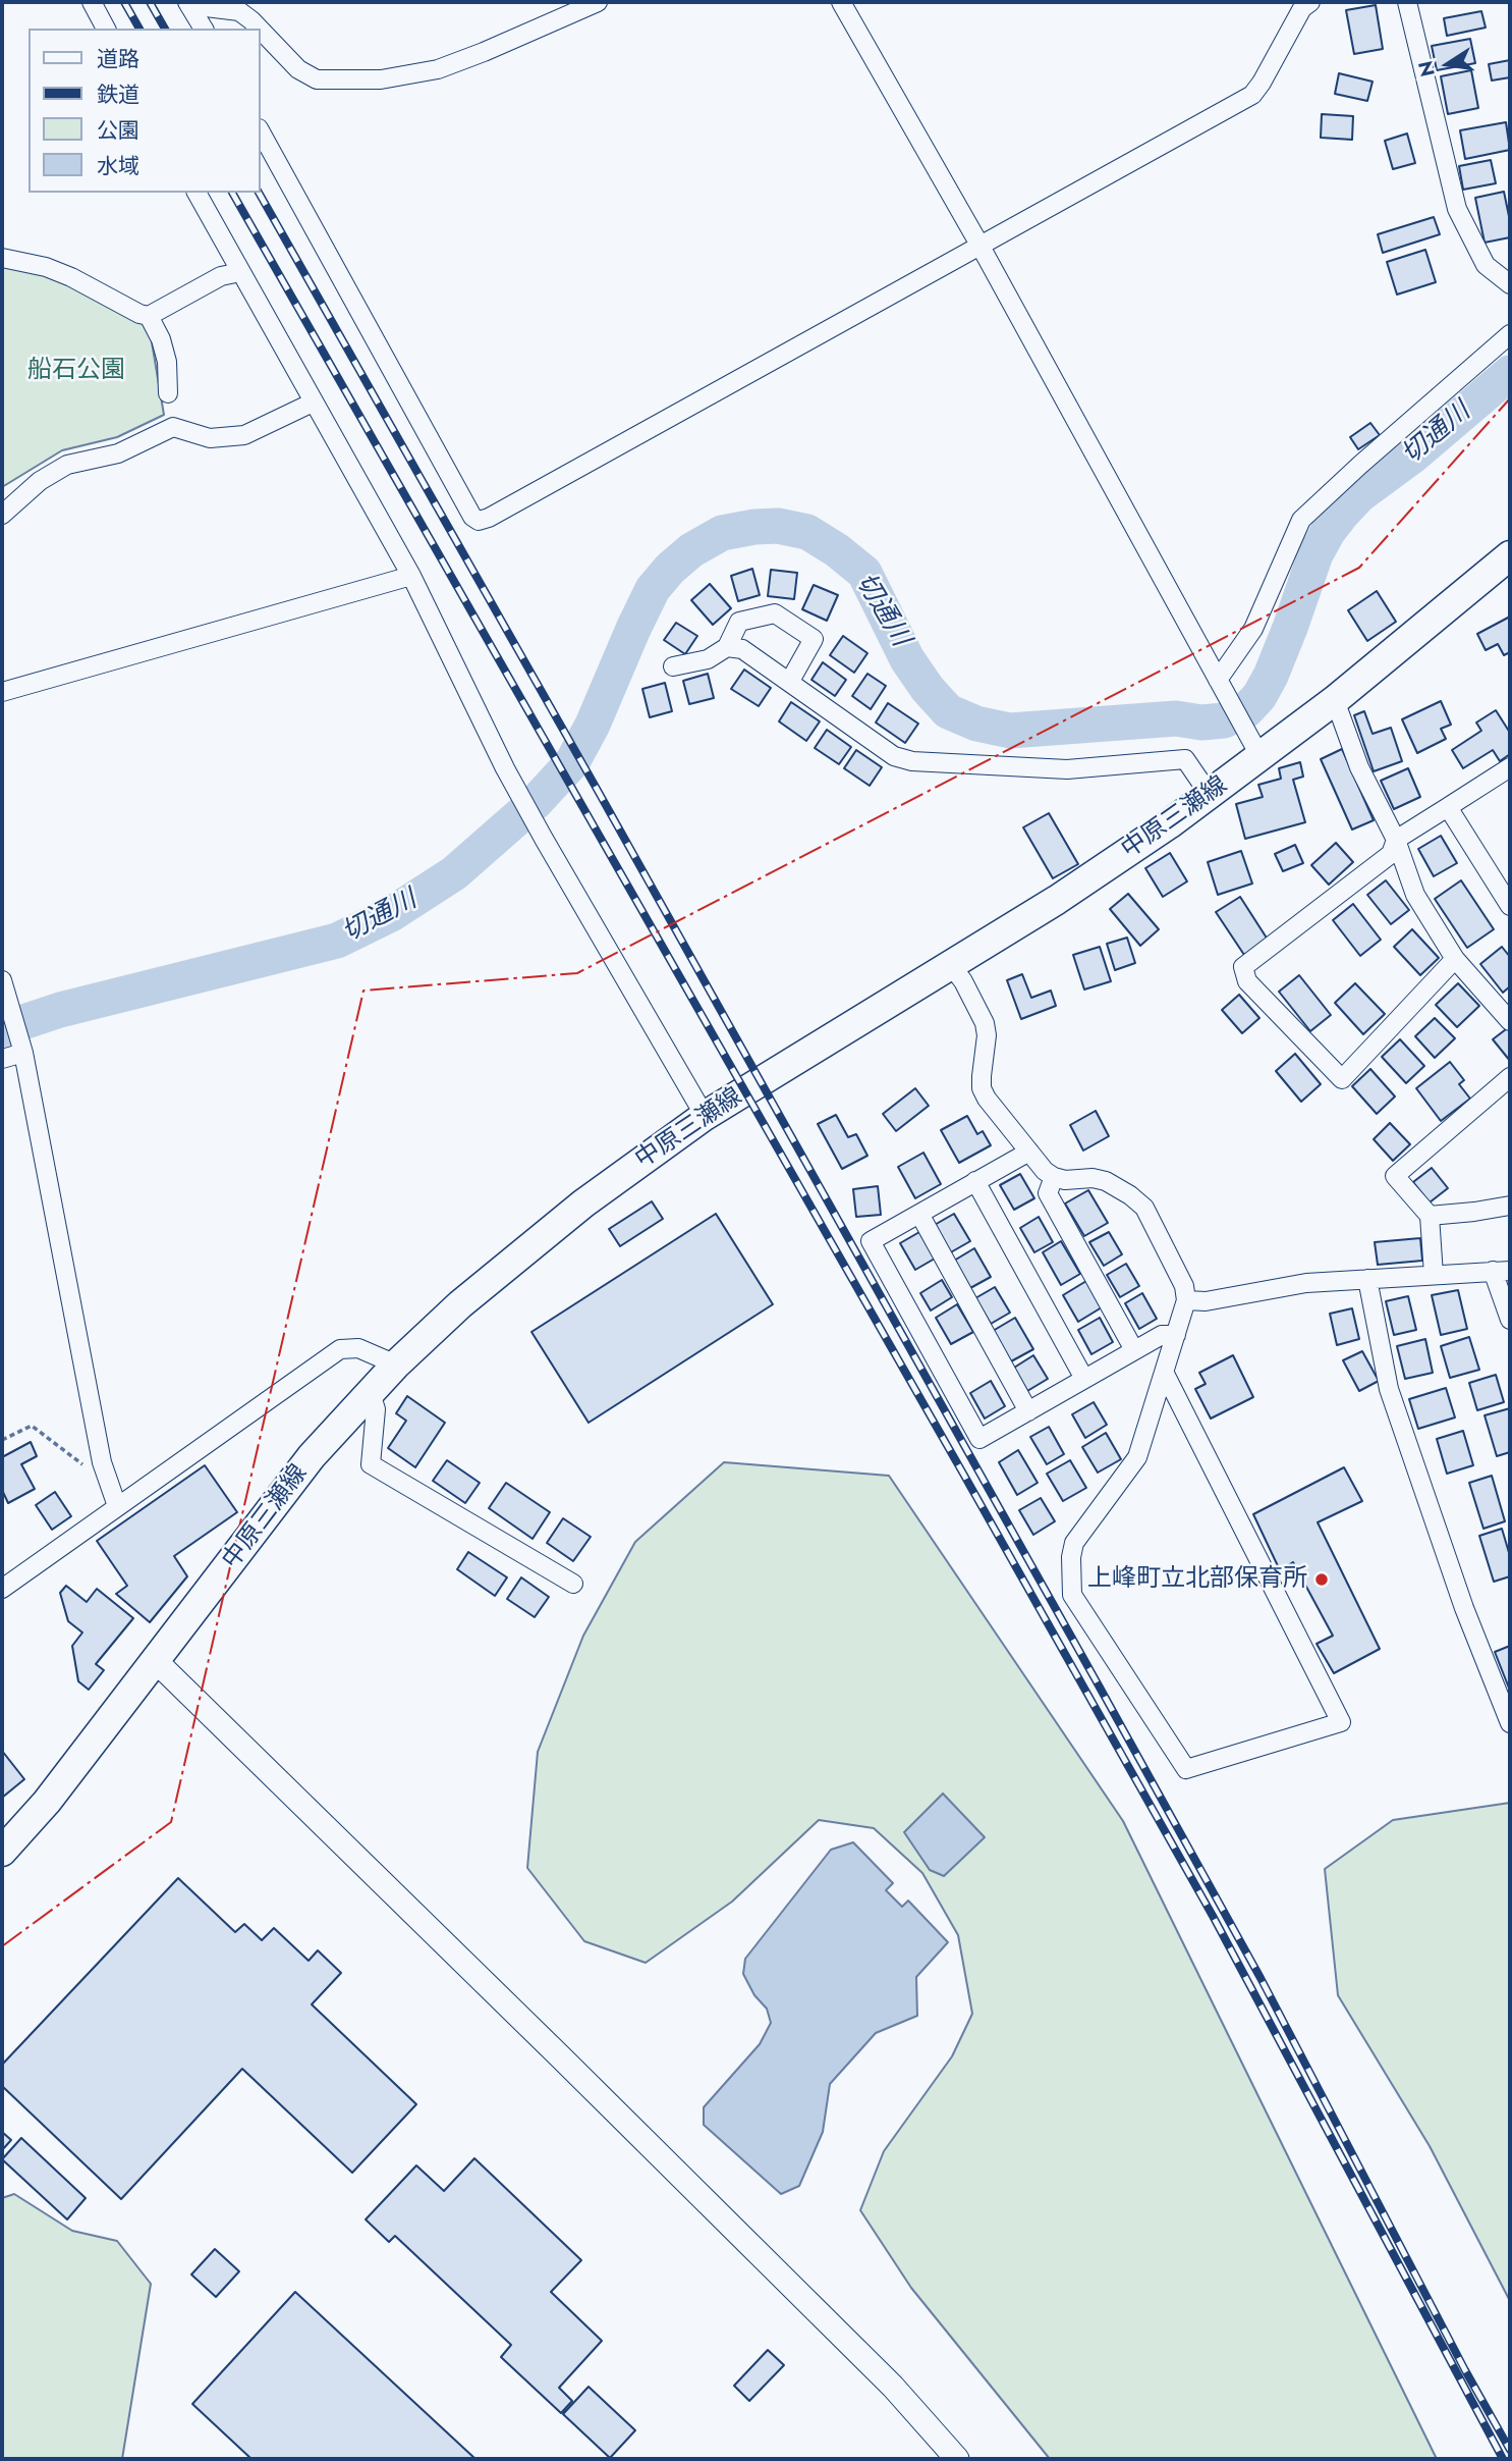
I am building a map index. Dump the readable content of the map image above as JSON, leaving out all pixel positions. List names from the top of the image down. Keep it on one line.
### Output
{"streets":{"main road":["中原三瀬線"]},"water":["切通川"],"parks":["船石公園"],"places":["上峰町立北部保育所"],"legend":["道路","鉄道","公園","水域"],"north":"left"}
